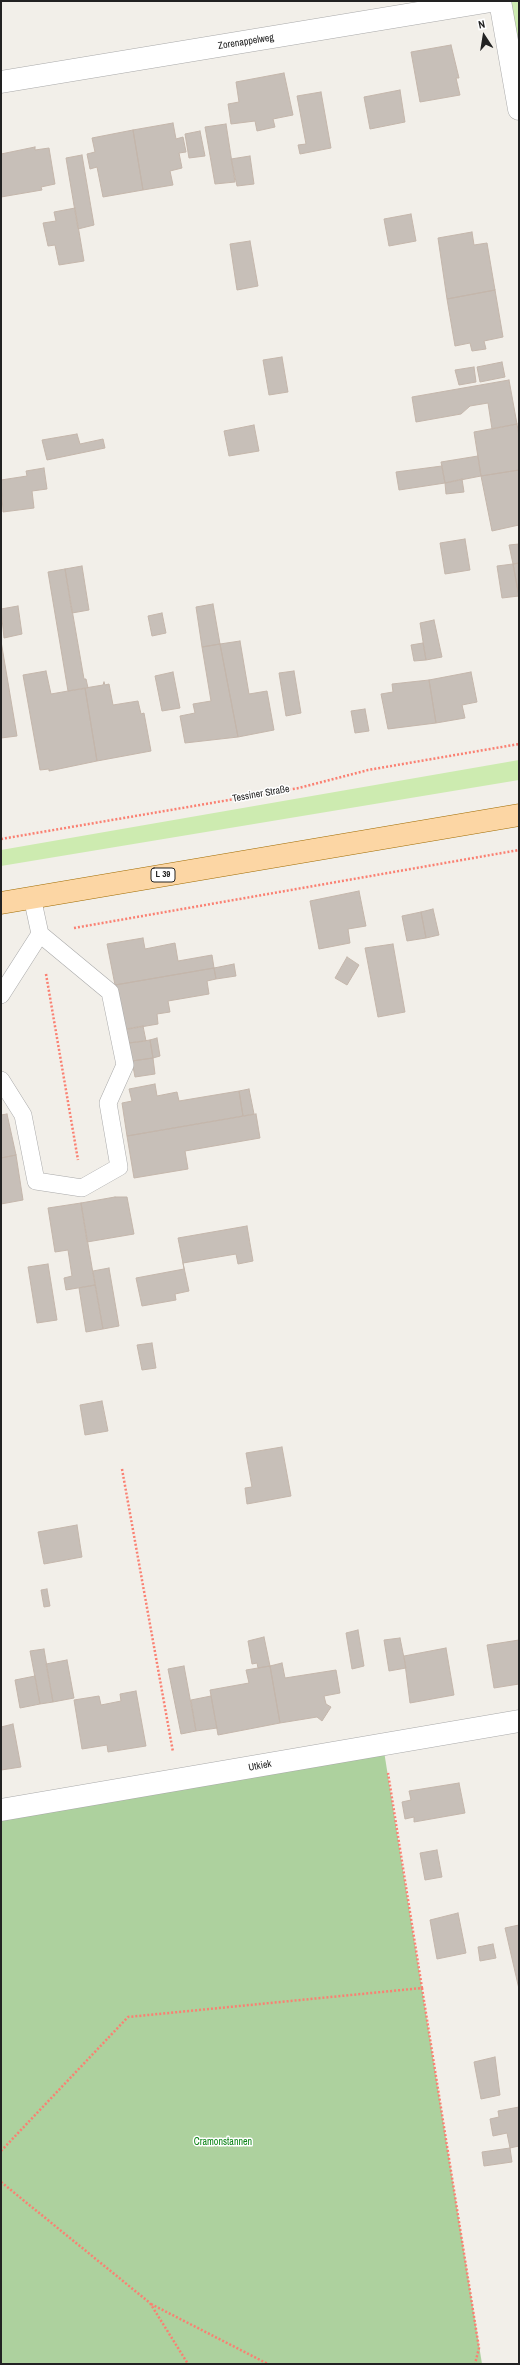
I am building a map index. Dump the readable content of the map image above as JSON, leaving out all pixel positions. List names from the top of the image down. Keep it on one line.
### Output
{"streets":{"main road":["L 39"],"street":["Zorenappelweg","Utkiek"],"path":["Tessiner Straße"]},"parks":["Cramonstannen"],"north":"top"}
